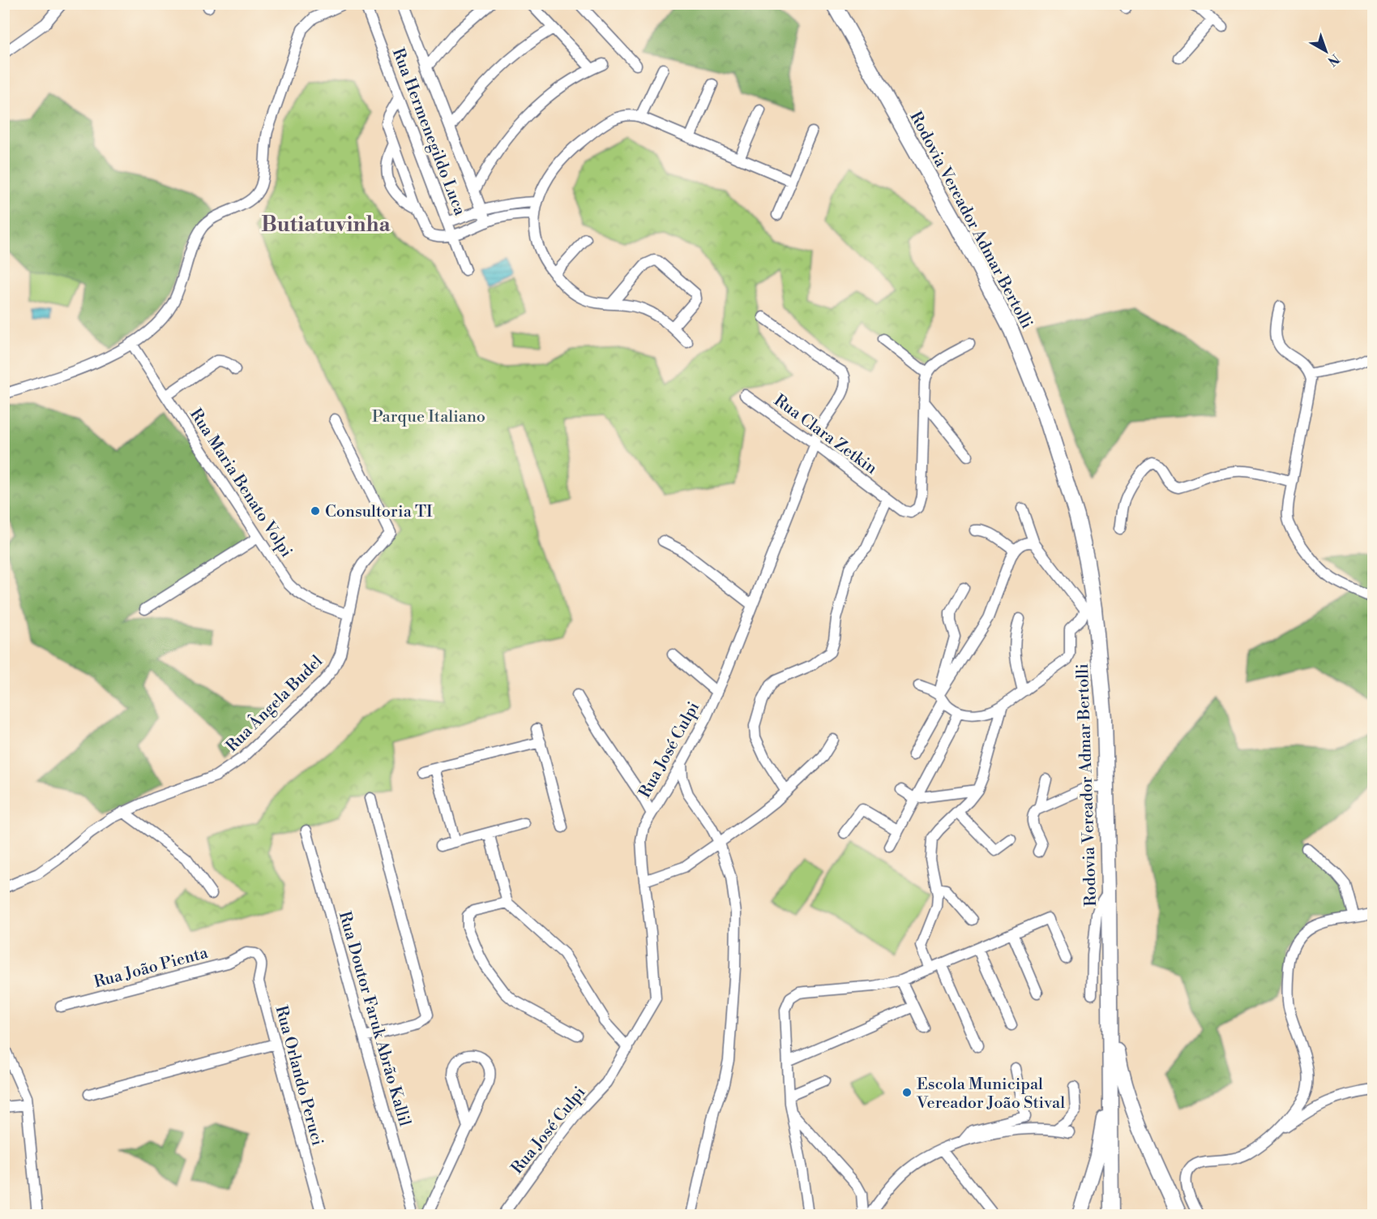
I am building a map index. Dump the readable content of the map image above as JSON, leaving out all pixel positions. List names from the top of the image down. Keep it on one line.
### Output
{"streets":{"highway":["Rodovia Vereador Admar Bertolli"],"street":["Rua Hermenegildo Luca","Rua Clara Zetkin","Rua Maria Benato Volpi","Rua Ângela Budel","Rua José Culpi","Rua João Pienta","Rua Doutor Faruk Abrão Kallil","Rua Orlando Peruci"]},"crossings":[["Rua Clara Zetkin","Rua José Culpi"],["Rua Maria Benato Volpi","Rua Ângela Budel"],["Rua João Pienta","Rua Orlando Peruci"]],"districts":["Butiatuvinha"],"parks":["Parque Italiano"],"places":["Consultoria TI","Escola Municipal Vereador João Stival"],"north":"bottom right"}
